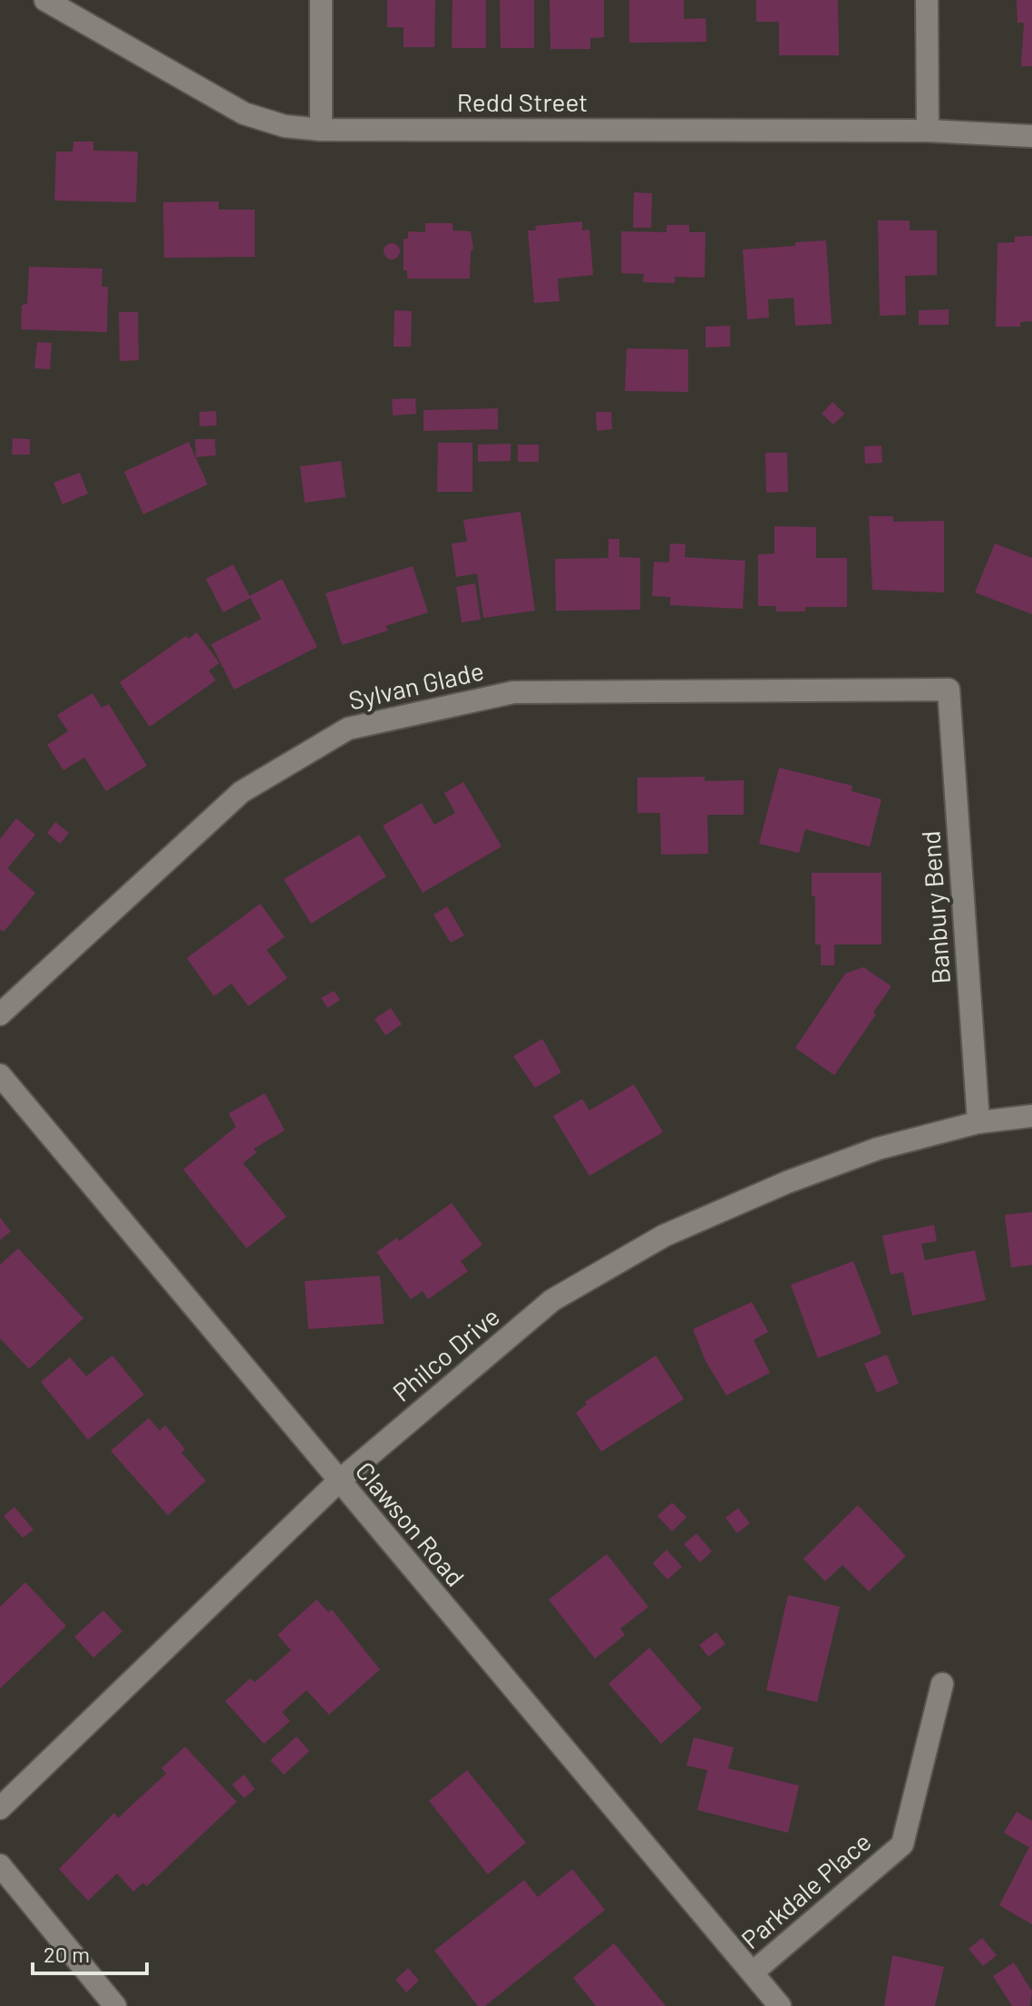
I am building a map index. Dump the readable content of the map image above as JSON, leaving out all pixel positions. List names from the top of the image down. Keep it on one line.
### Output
{"streets":{"street":["Redd Street","Sylvan Glade","Banbury Bend","Philco Drive","Clawson Road","Parkdale Place"]},"crossings":[["Sylvan Glade","Banbury Bend"],["Banbury Bend","Philco Drive"],["Philco Drive","Clawson Road"],["Clawson Road","Parkdale Place"]],"scale_bar":"20 m"}
